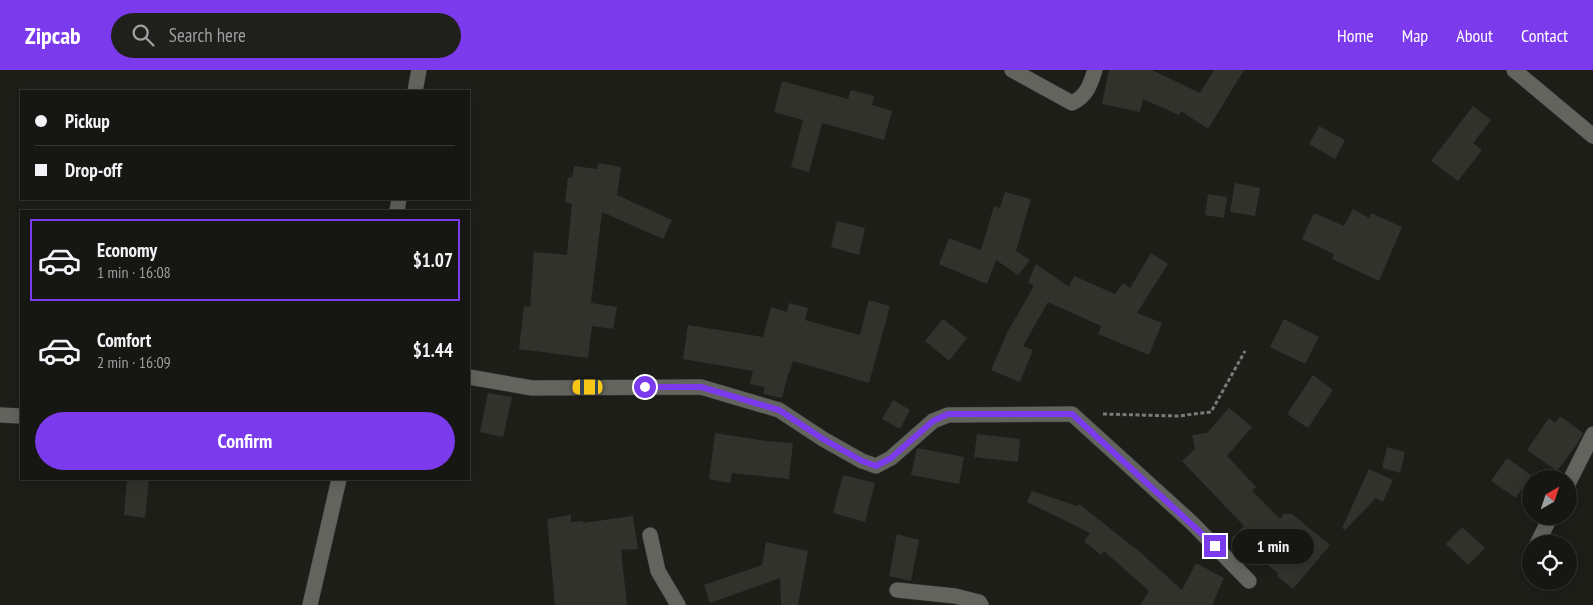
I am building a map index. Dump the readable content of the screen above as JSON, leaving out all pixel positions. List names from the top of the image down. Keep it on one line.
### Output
{"north":"top right","page":{"header":"Zipcab","search":"Search here","nav":["Home","Map","About","Contact"],"banner":["Pickup","Drop-off"],"list":[{"name":"Economy","note":"1 min · 16:08","value":"$1.07"},{"name":"Comfort","note":"2 min · 16:09","value":"$1.44"}],"buttons":"Confirm","bubble":"1 min"}}
